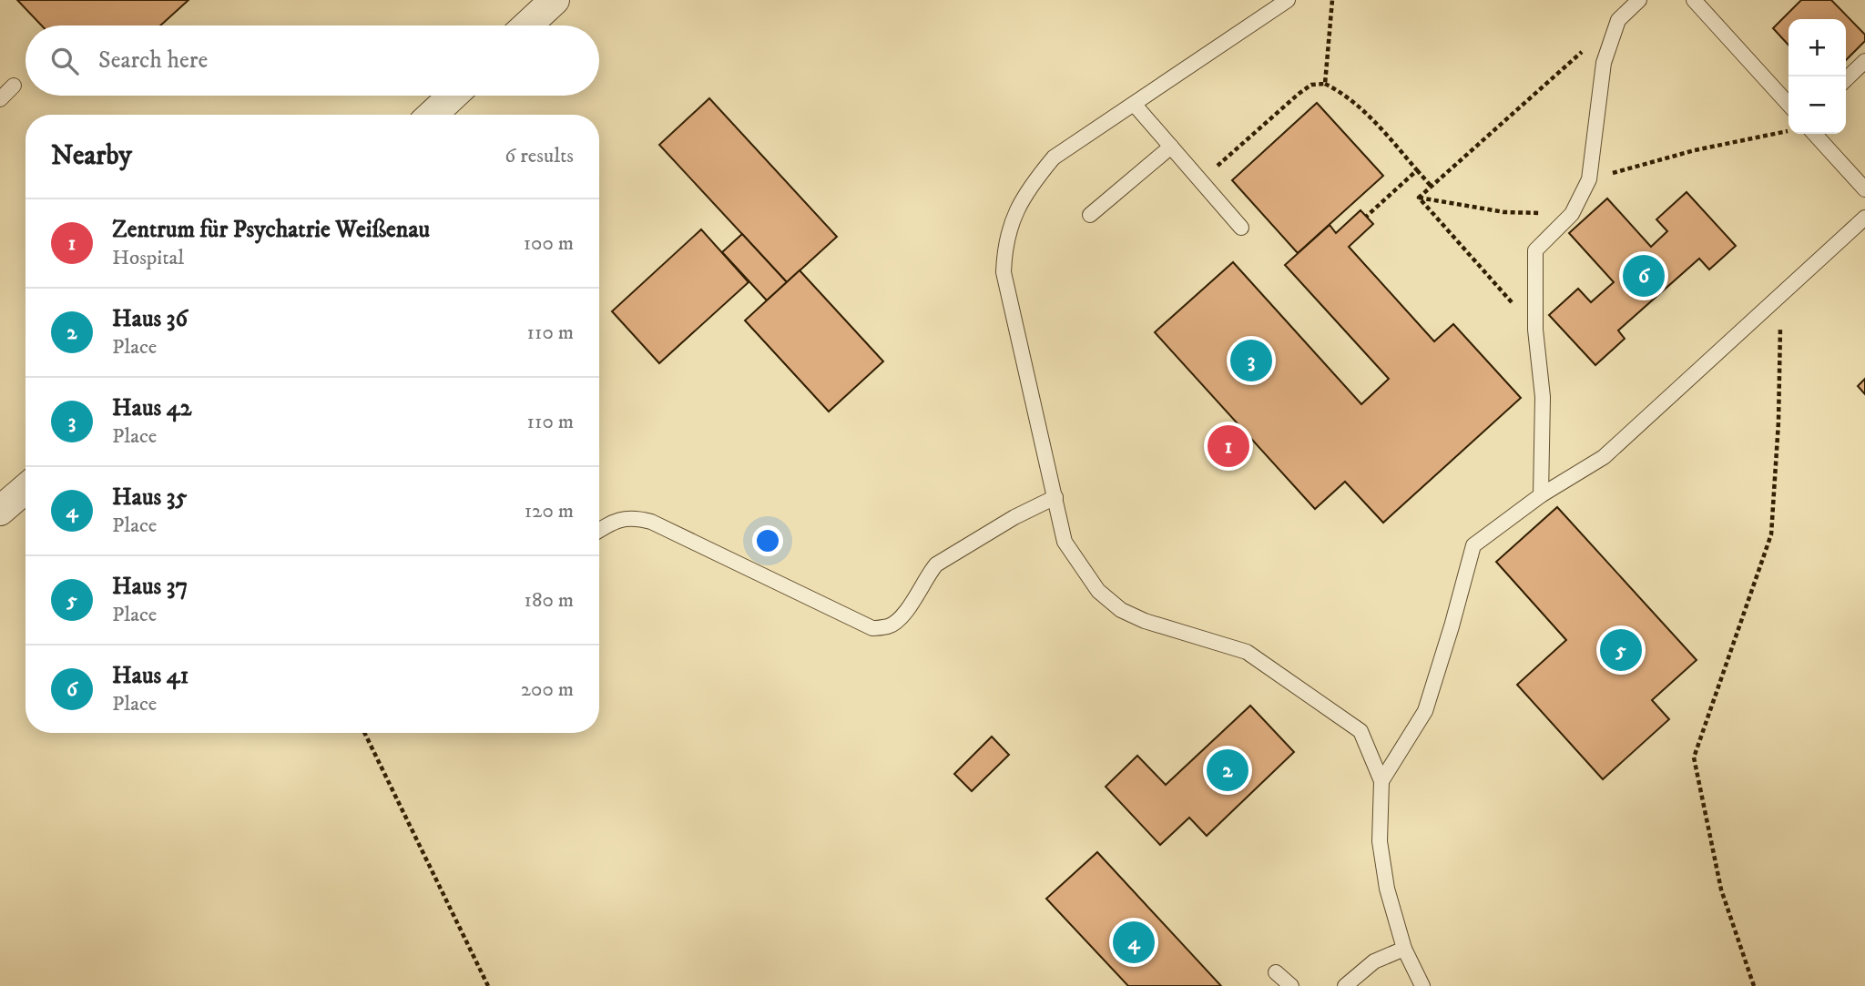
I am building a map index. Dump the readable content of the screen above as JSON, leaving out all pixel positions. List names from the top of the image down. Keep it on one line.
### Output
{"page":{"map_buttons":["+","−"],"search":"Search here","heading":["Nearby","6 results"],"list":[{"mark":"1","name":"Zentrum für Psychatrie Weißenau","note":"Hospital","value":"100 m"},{"mark":"2","name":"Haus 36","note":"Place","value":"110 m"},{"mark":"3","name":"Haus 42","note":"Place","value":"110 m"},{"mark":"4","name":"Haus 35","note":"Place","value":"120 m"},{"mark":"5","name":"Haus 37","note":"Place","value":"180 m"},{"mark":"6","name":"Haus 41","note":"Place","value":"200 m"}],"pins":["6","3","1","5","2","4"]}}
